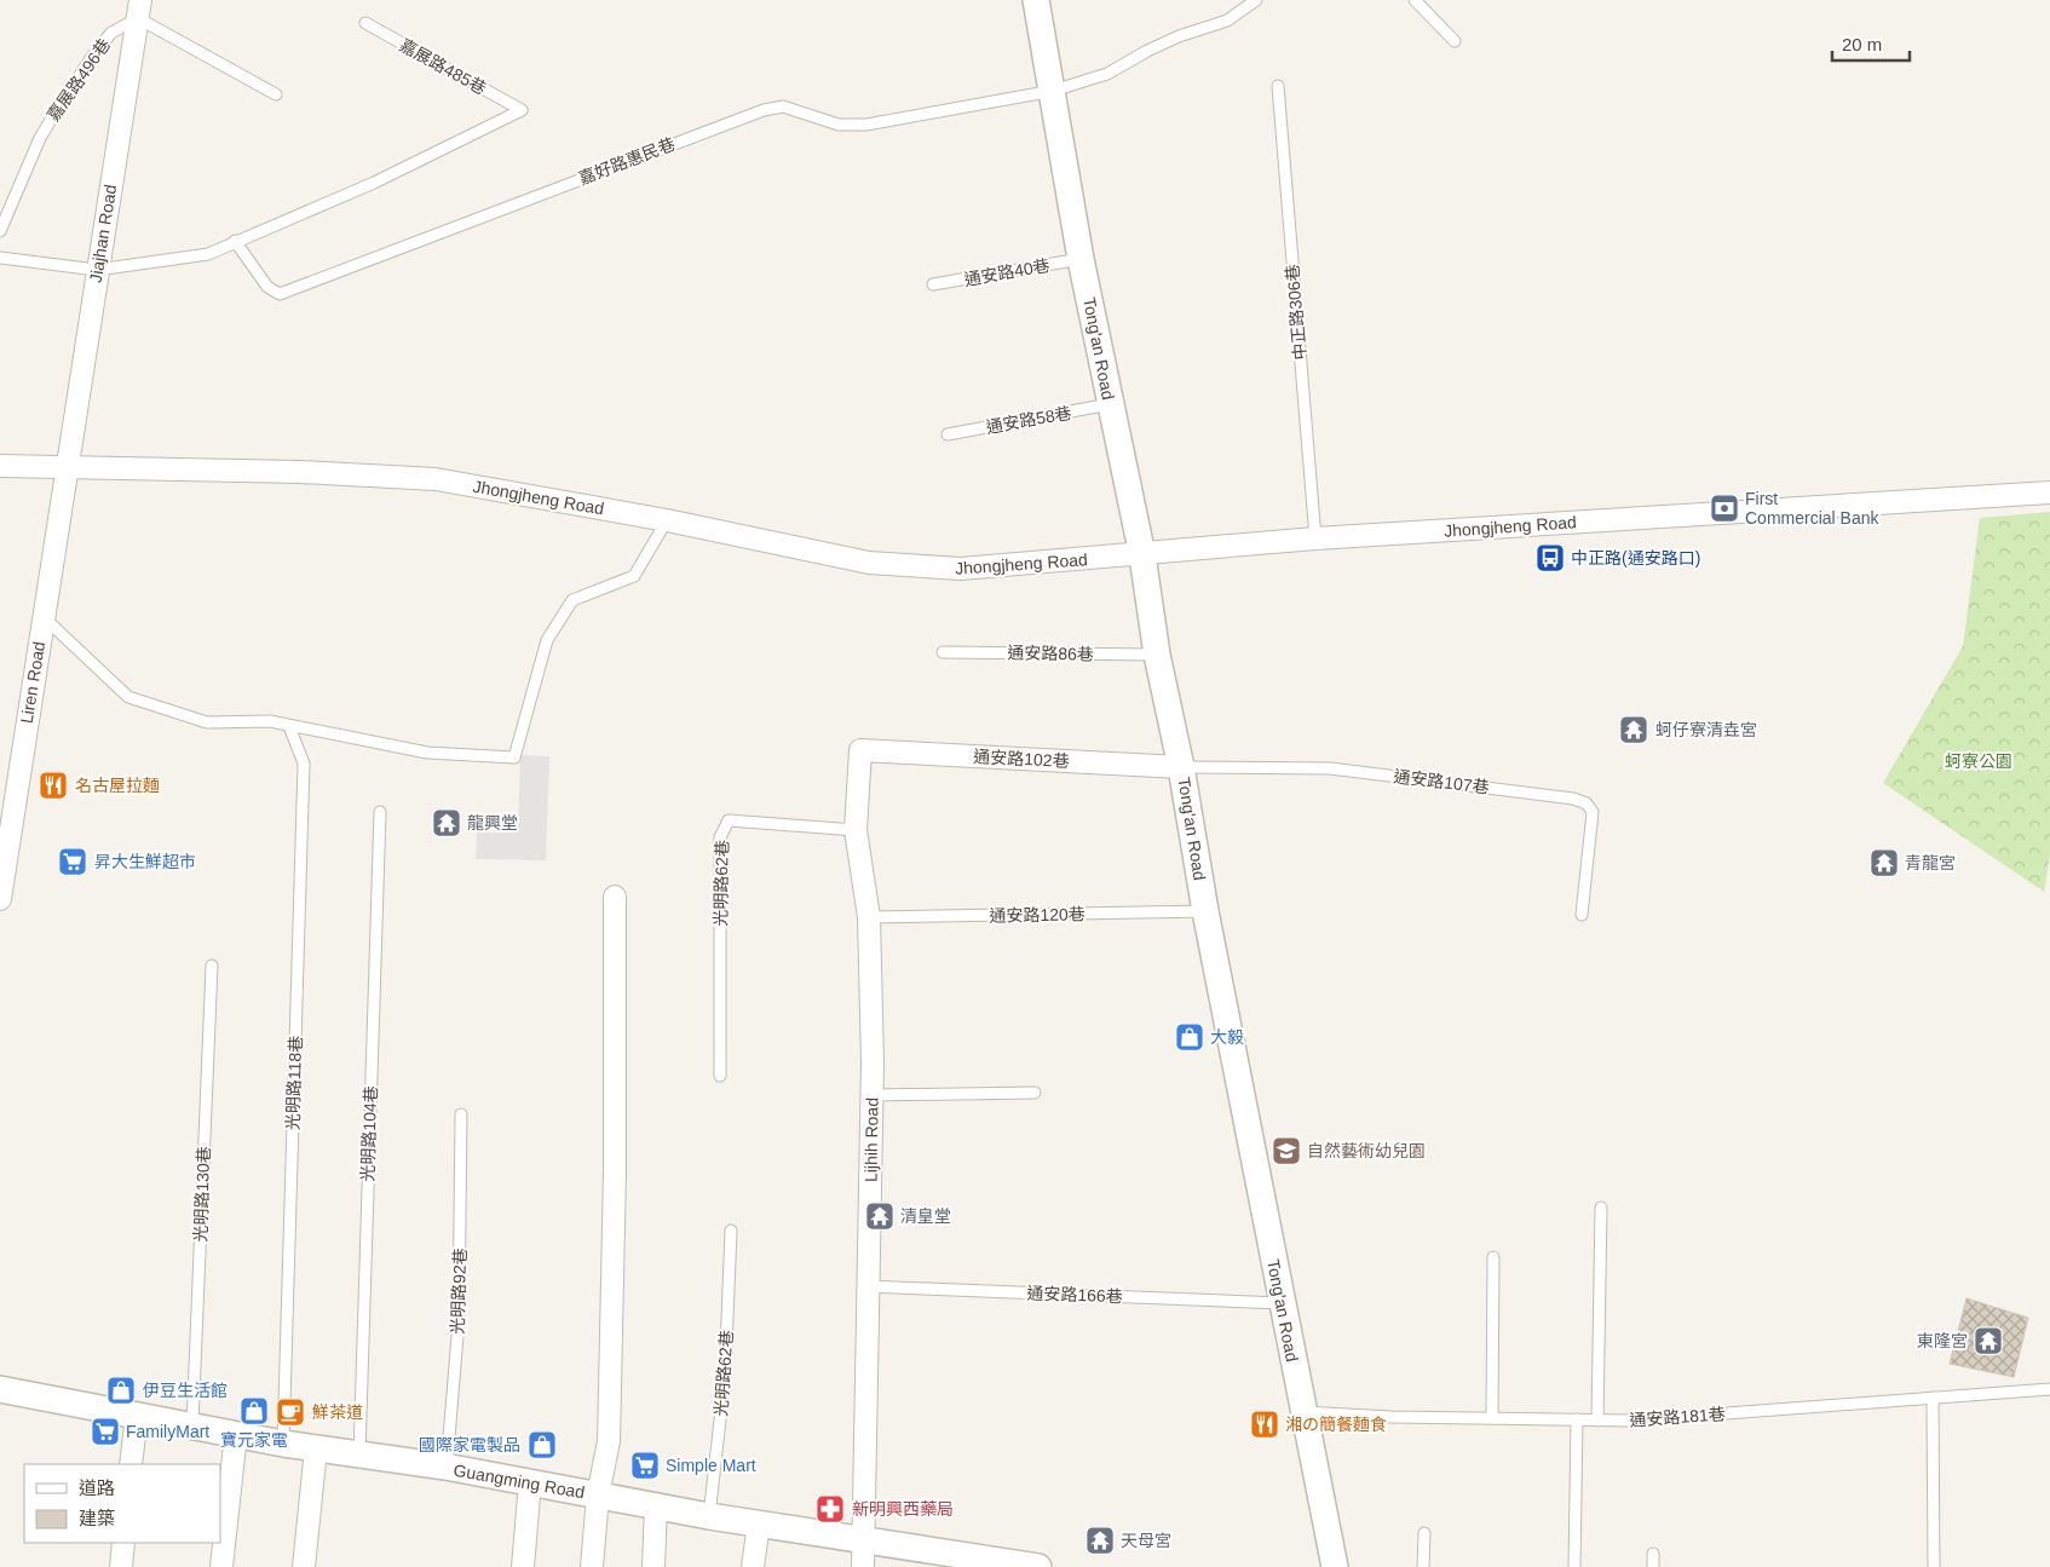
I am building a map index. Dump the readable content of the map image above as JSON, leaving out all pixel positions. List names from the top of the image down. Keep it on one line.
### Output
{"streets":{"street":["Jiajhan Road","Tong'an Road","Jhongjheng Road","Liren Road","通安路102巷","Lijhih Road","Guangming Road"],"lane":["嘉展路485巷","嘉展路496巷","嘉好路惠民巷","通安路40巷","中正路306巷","通安路58巷","通安路86巷","通安路107巷","光明路62巷","通安路120巷","光明路118巷","光明路104巷","光明路130巷","光明路92巷","通安路166巷","通安路181巷"]},"crossings":[["嘉展路485巷","嘉好路惠民巷"],["嘉展路496巷","Jiajhan Road"],["嘉好路惠民巷","Tong'an Road"],["Jiajhan Road","Jhongjheng Road"],["Jiajhan Road","Liren Road"],["通安路40巷","Tong'an Road"],["中正路306巷","Jhongjheng Road"],["Tong'an Road","通安路58巷"],["Tong'an Road","Jhongjheng Road"],["Tong'an Road","通安路86巷"],["Tong'an Road","通安路102巷"],["Tong'an Road","通安路107巷"],["Tong'an Road","通安路120巷"],["Tong'an Road","通安路166巷"],["Tong'an Road","通安路181巷"],["Jhongjheng Road","Liren Road"],["通安路102巷","通安路107巷"],["通安路102巷","Lijhih Road"],["光明路62巷","Lijhih Road"],["光明路62巷","Guangming Road"],["通安路120巷","Lijhih Road"],["光明路118巷","Guangming Road"],["光明路104巷","Guangming Road"],["Lijhih Road","通安路166巷"],["Lijhih Road","Guangming Road"],["光明路130巷","Guangming Road"],["光明路92巷","Guangming Road"]],"parks":["蚵寮公園"],"places":{"bank":["First Commercial Bank"],"bus stop":["中正路(通安路口)"],"temple":["蚵仔寮清垚宮","龍興堂","青龍宮","清皇堂","東隆宮","天母宮"],"restaurant":["名古屋拉麵","湘の簡餐麵食"],"supermarket":["昇大生鮮超市","FamilyMart","Simple Mart"],"shop":["大毅","伊豆生活館","寶元家電","國際家電製品"],"school or university":["自然藝術幼兒園"],"cafe":["鮮茶道"],"pharmacy":["新明興西藥局"]},"legend":["道路","建築"],"scale_bar":"20 m"}
